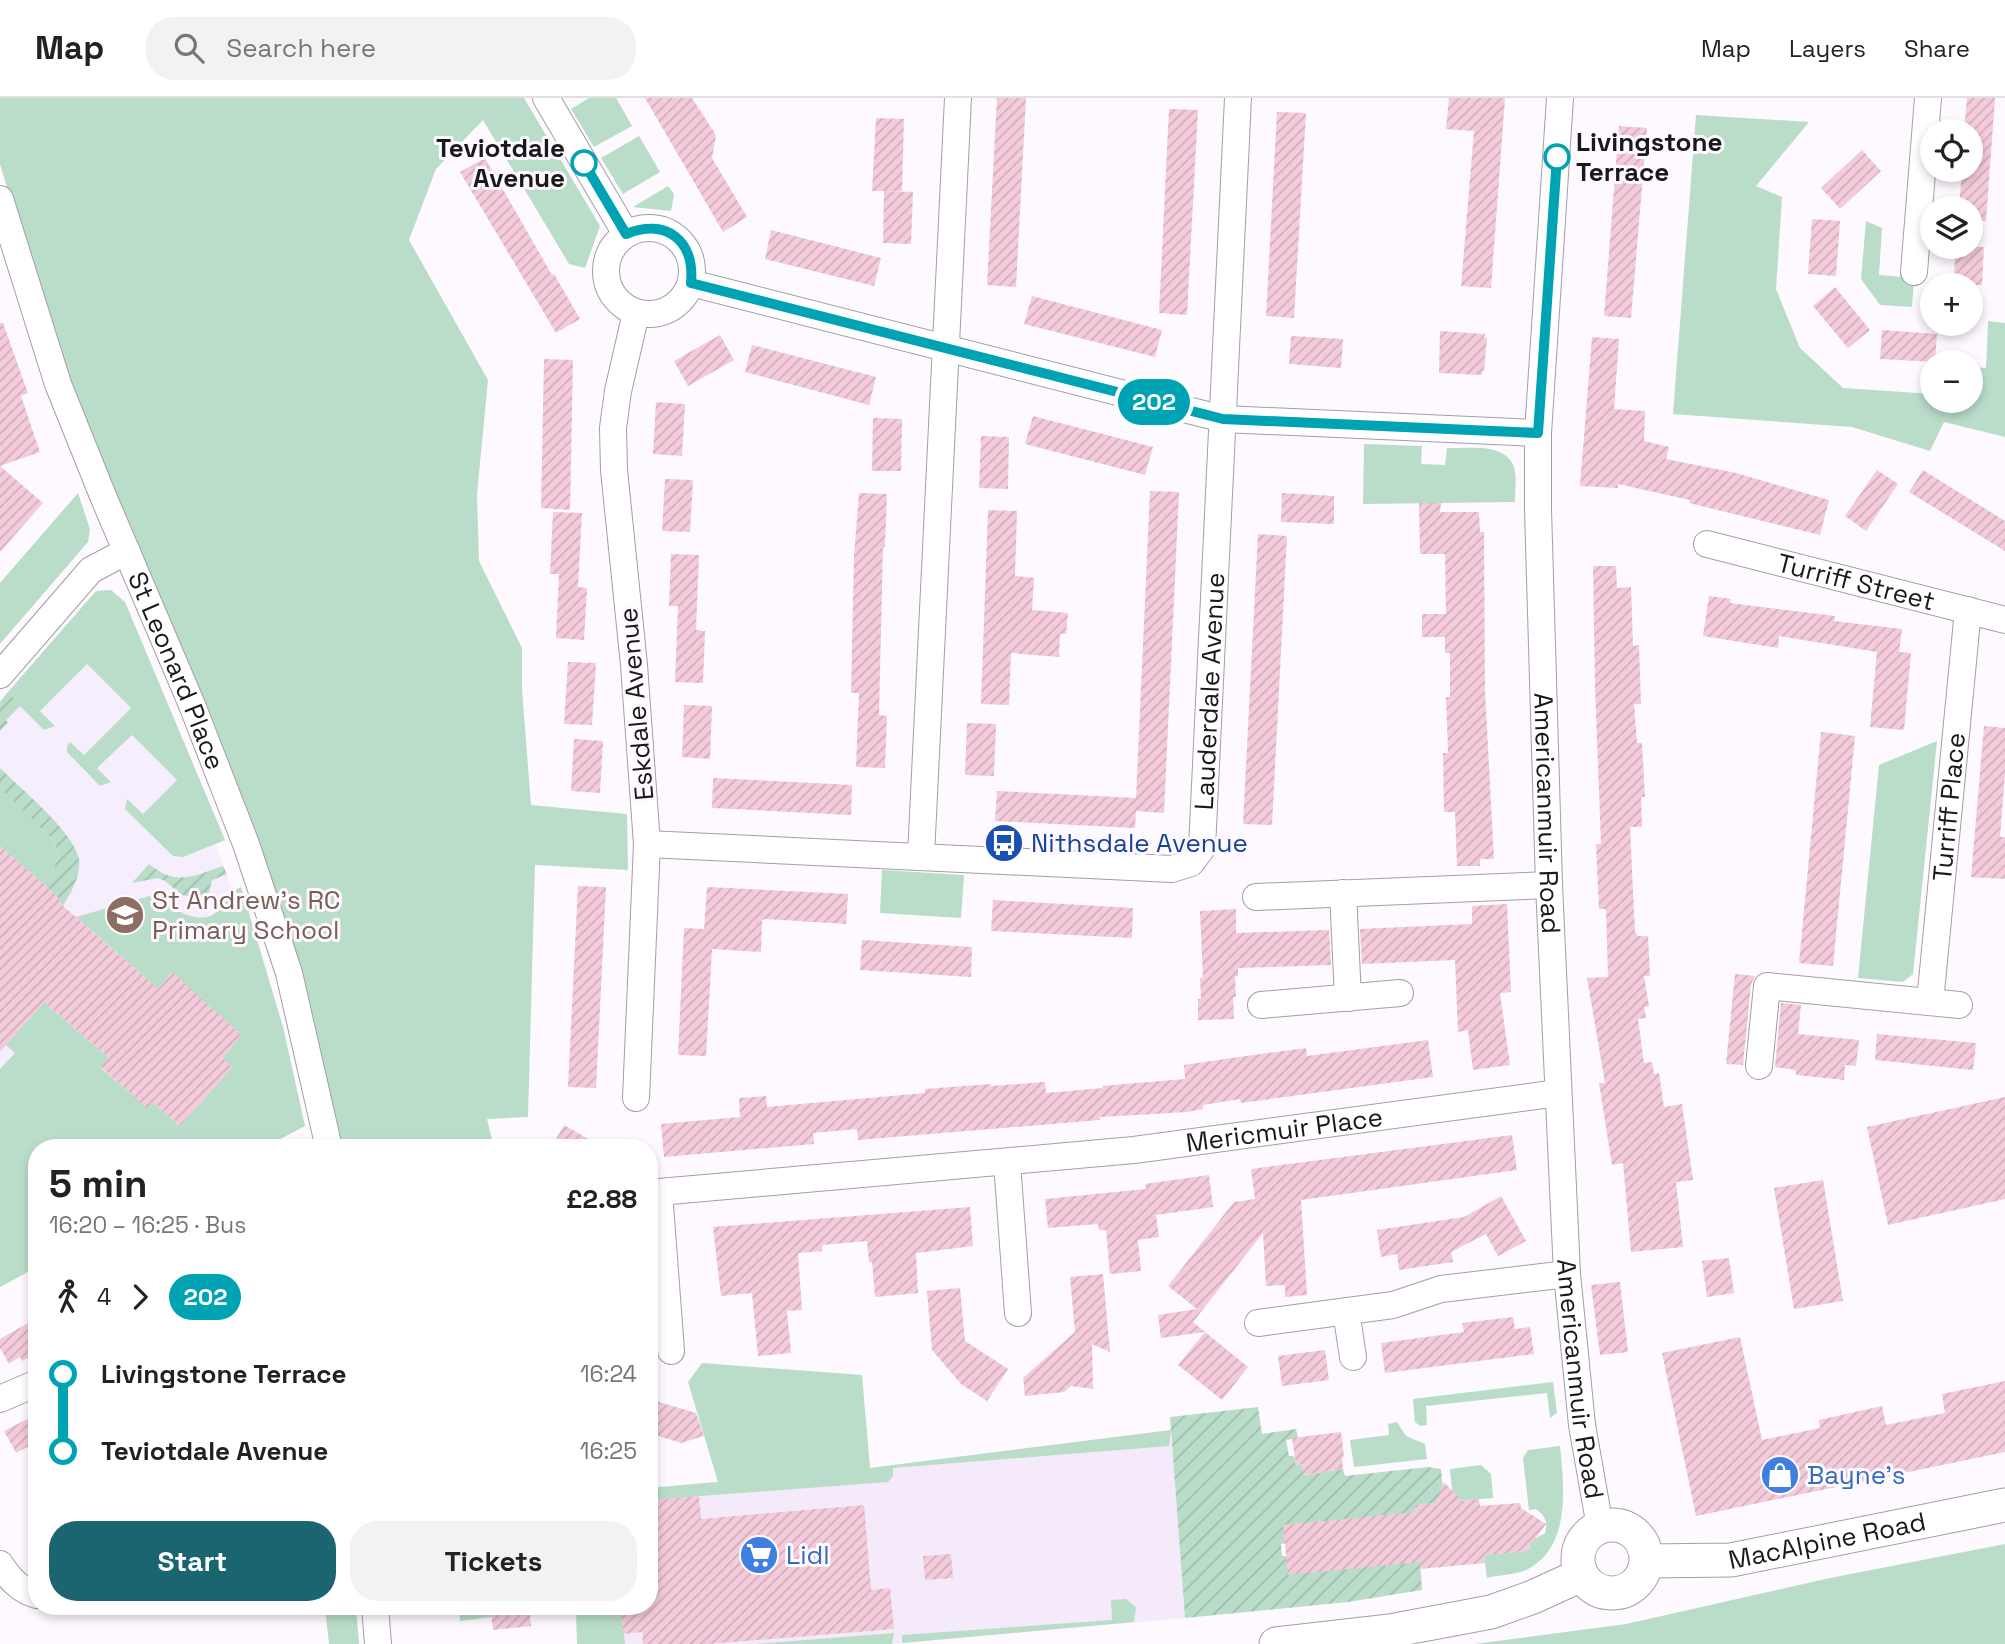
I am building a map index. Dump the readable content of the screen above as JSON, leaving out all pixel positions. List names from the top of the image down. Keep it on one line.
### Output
{"streets":{"street":["Turriff Street","St Leonard Place","Lauderdale Avenue","Eskdale Avenue","Turriff Place","Americanmuir Road","Mericmuir Place","MacAlpine Road"]},"crossings":[["Turriff Street","Turriff Place"],["Lauderdale Avenue","Eskdale Avenue"],["Americanmuir Road","Mericmuir Place"],["Americanmuir Road","MacAlpine Road"]],"places":{"other":["Livingstone Terrace","Teviotdale Avenue"],"bus stop":["Nithsdale Avenue"],"school or university":["St Andrew's RC Primary School"],"shop":["Bayne's"],"supermarket":["Lidl"]},"lines":["bus line 202"],"page":{"header":"Map","search":"Search here","nav":["Map","Layers","Share"],"on_map":"202","map_buttons":["+","−"],"heading":["5 min","16:20 – 16:25 · Bus","£2.88"],"legs":["4","202"],"list":[{"name":"Livingstone Terrace","value":"16:24"},{"name":"Teviotdale Avenue","value":"16:25"}],"buttons":["Start","Tickets"]}}
